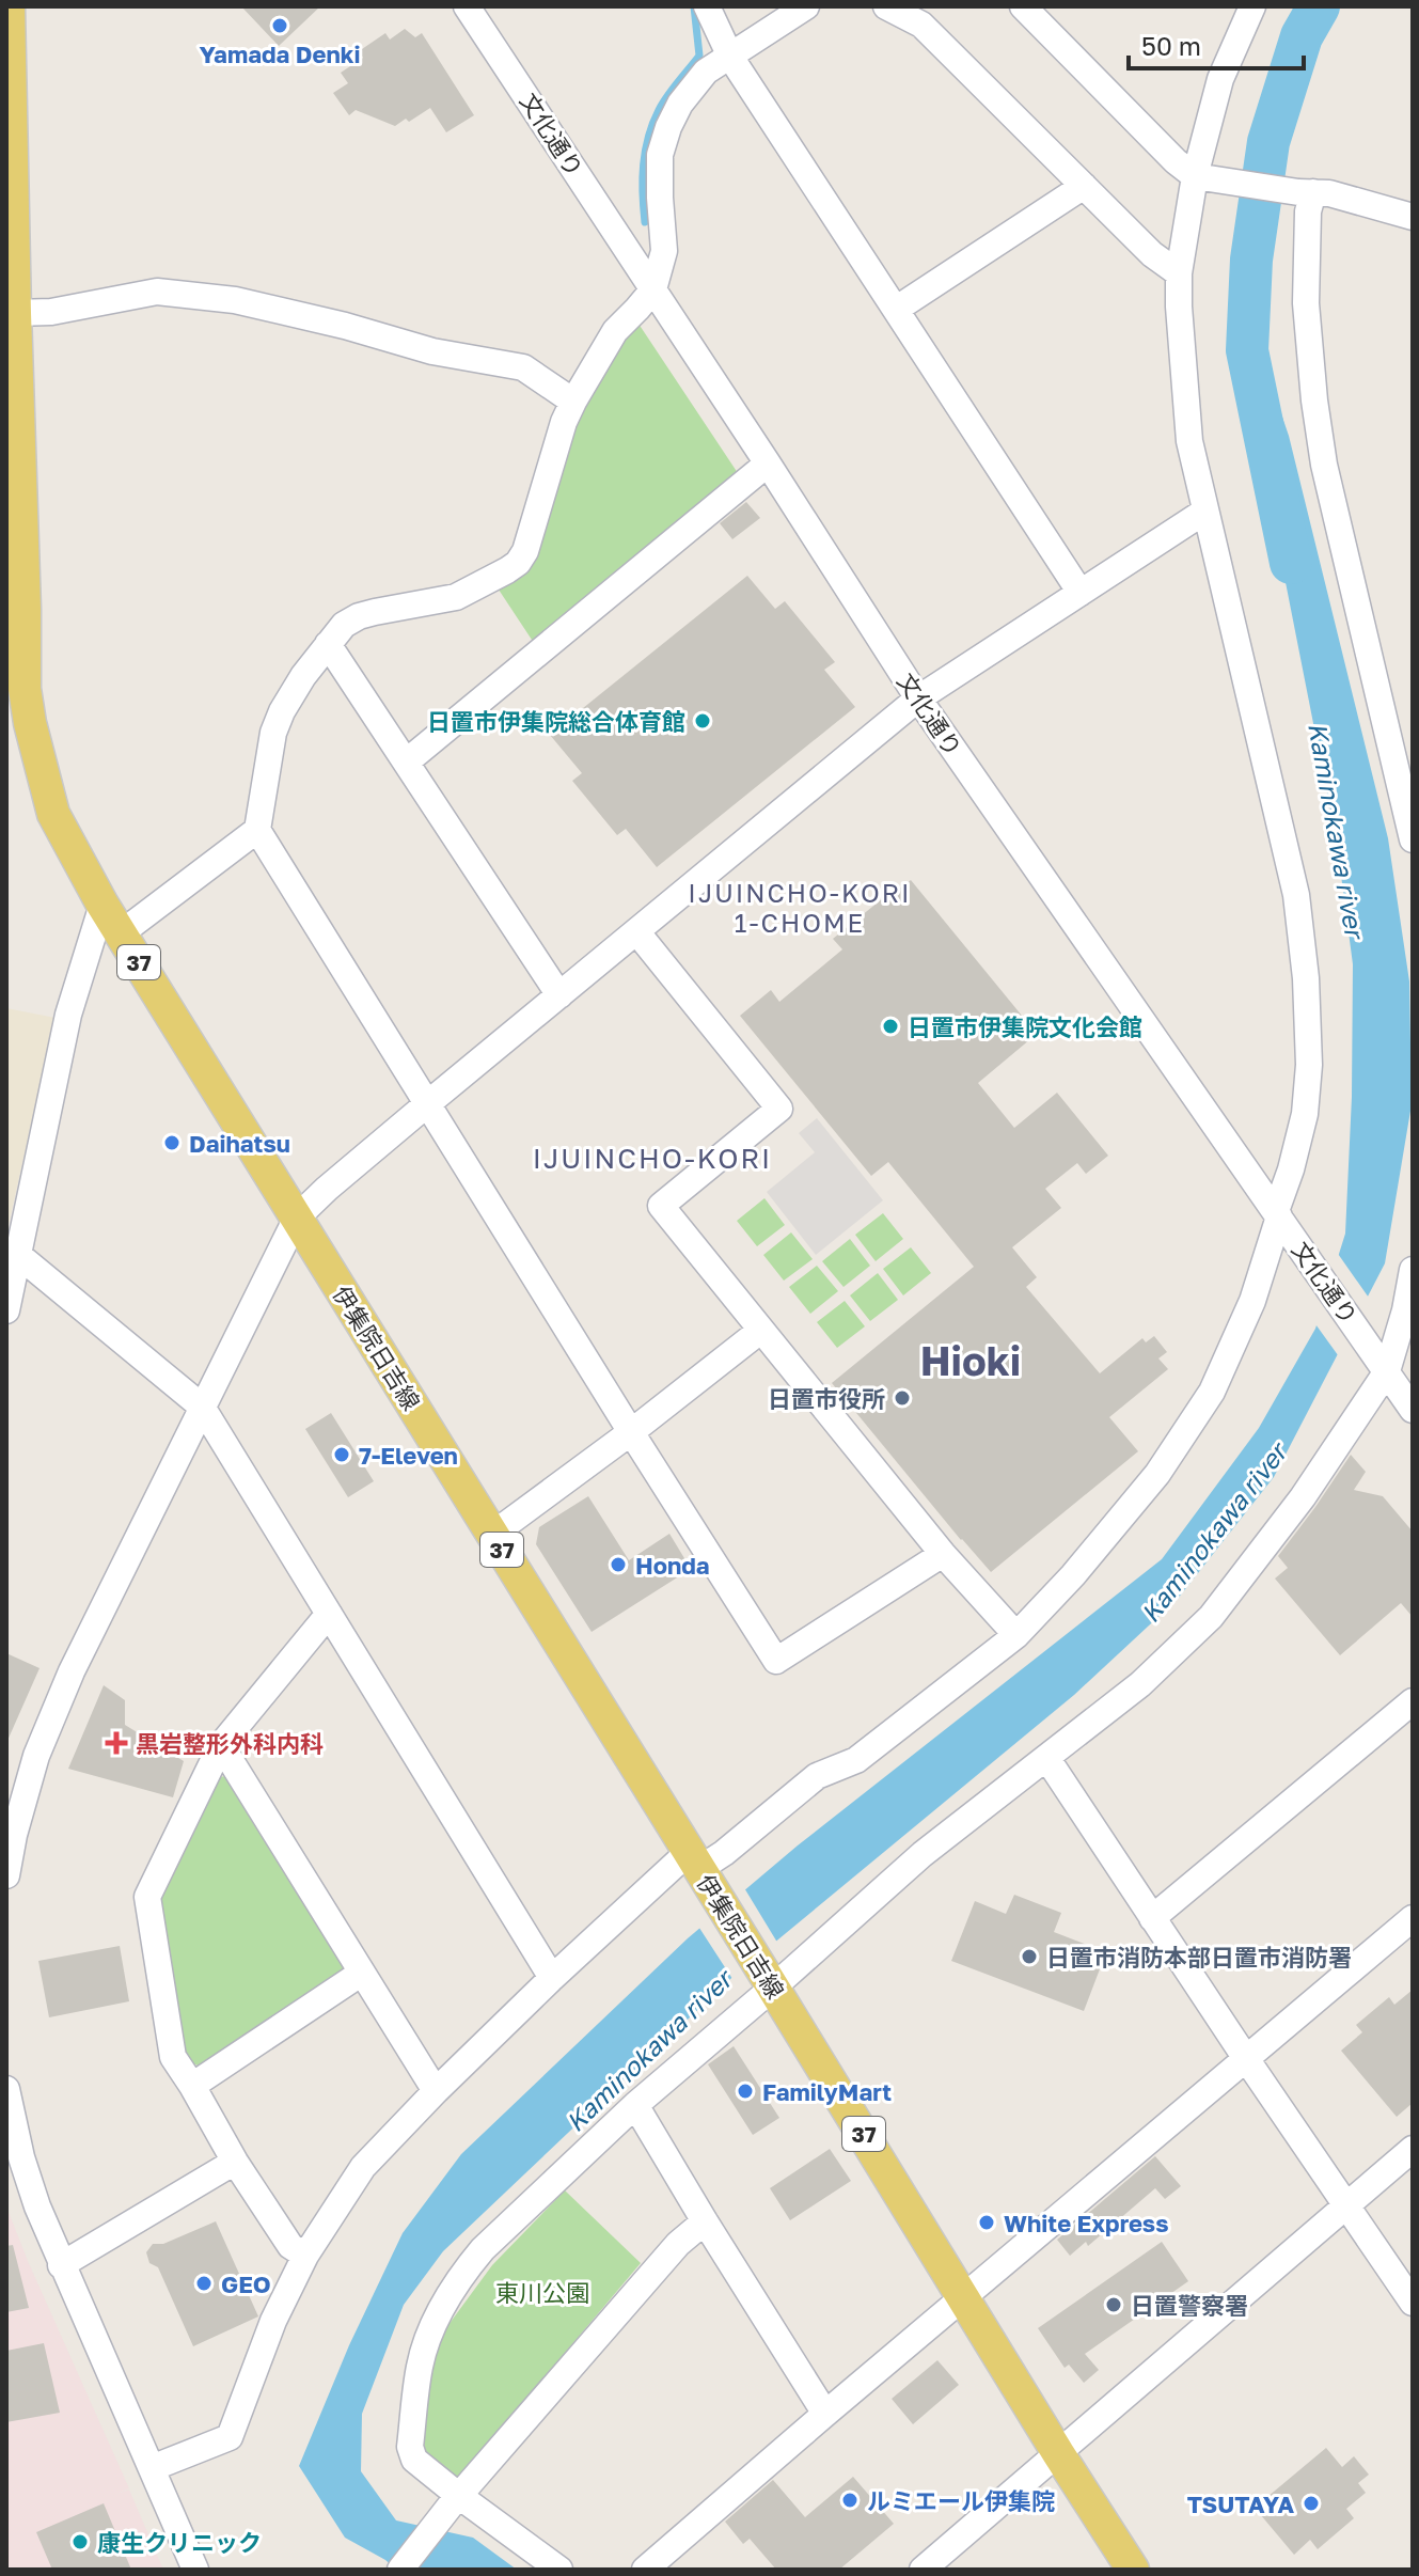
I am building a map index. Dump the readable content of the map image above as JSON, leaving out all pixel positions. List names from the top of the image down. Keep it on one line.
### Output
{"streets":{"main road":["37","伊集院日吉線"],"street":["文化通り"]},"districts":["IJUINCHO-KORI 1-CHOME","IJUINCHO-KORI","Hioki"],"water":["Kaminokawa river"],"parks":["東川公園"],"places":{"other":["Yamada Denki","日置市伊集院総合体育館","日置市伊集院文化会館","Daihatsu","日置市役所","7-Eleven","Honda","日置市消防本部日置市消防署","FamilyMart","White Express","GEO","日置警察署","ルミエール伊集院","TSUTAYA","康⽣クリニック"],"health":["黒岩整形外科内科"]},"scale_bar":"50 m"}
